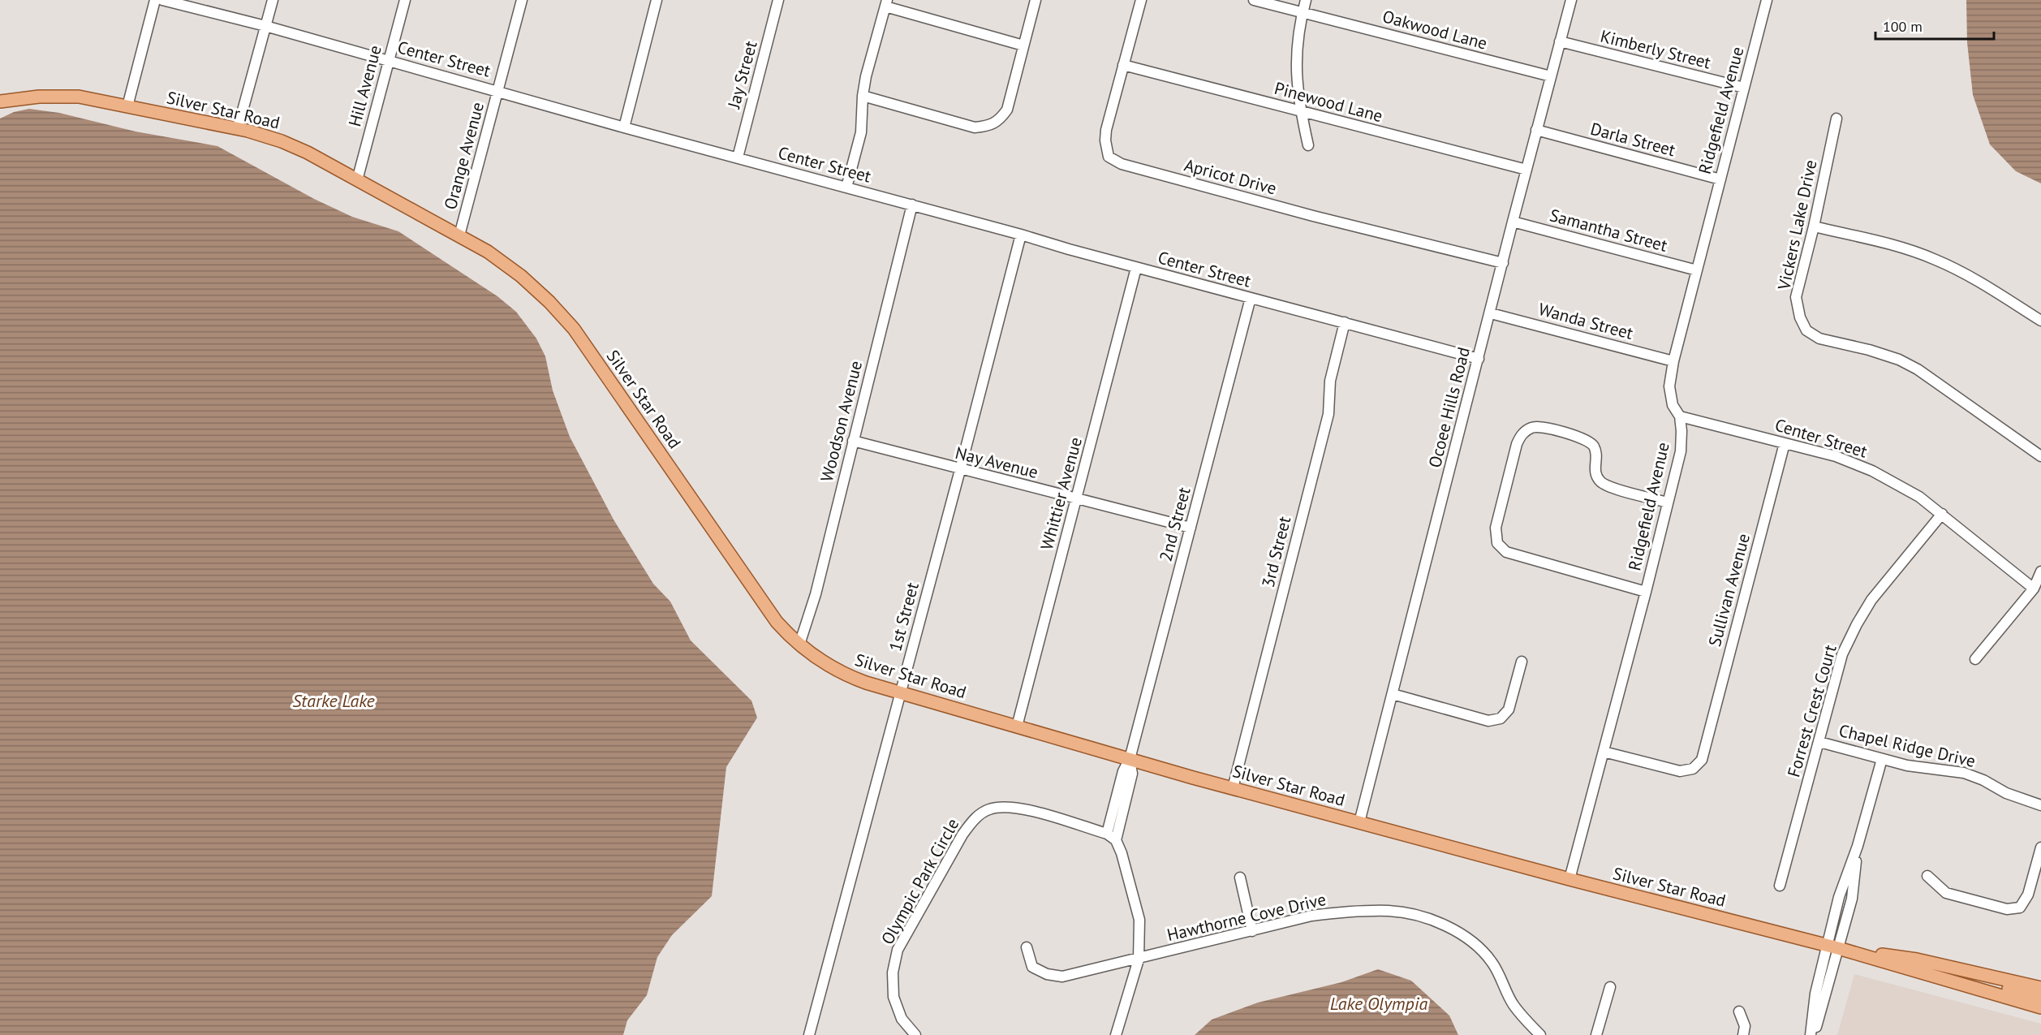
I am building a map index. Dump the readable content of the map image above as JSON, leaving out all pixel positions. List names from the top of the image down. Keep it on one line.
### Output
{"streets":{"main road":["Silver Star Road"],"street":["Oakwood Lane","Kimberly Street","Center Street","Jay Street","Hill Avenue","Pinewood Lane","Ridgefield Avenue","Darla Street","Orange Avenue","Apricot Drive","Vickers Lake Drive","Samantha Street","Wanda Street","Ocoee Hills Road","Woodson Avenue","Nay Avenue","Whittier Avenue","2nd Street","3rd Street","Sullivan Avenue","1st Street","Forrest Crest Court","Chapel Ridge Drive","Olympic Park Circle","Hawthorne Cove Drive"]},"crossings":[["Oakwood Lane","Ocoee Hills Road"],["Kimberly Street","Ridgefield Avenue"],["Kimberly Street","Ocoee Hills Road"],["Center Street","Jay Street"],["Center Street","Hill Avenue"],["Center Street","Ridgefield Avenue"],["Center Street","Orange Avenue"],["Center Street","Ocoee Hills Road"],["Center Street","Woodson Avenue"],["Center Street","Whittier Avenue"],["Center Street","2nd Street"],["Center Street","3rd Street"],["Center Street","Sullivan Avenue"],["Center Street","1st Street"],["Center Street","Forrest Crest Court"],["Hill Avenue","Silver Star Road"],["Pinewood Lane","Apricot Drive"],["Pinewood Lane","Ocoee Hills Road"],["Silver Star Road","Ridgefield Avenue"],["Silver Star Road","Orange Avenue"],["Silver Star Road","Ocoee Hills Road"],["Silver Star Road","Woodson Avenue"],["Silver Star Road","Whittier Avenue"],["Silver Star Road","2nd Street"],["Silver Star Road","3rd Street"],["Silver Star Road","1st Street"],["Ridgefield Avenue","Darla Street"],["Ridgefield Avenue","Samantha Street"],["Ridgefield Avenue","Wanda Street"],["Ridgefield Avenue","Sullivan Avenue"],["Darla Street","Ocoee Hills Road"],["Apricot Drive","Ocoee Hills Road"],["Samantha Street","Ocoee Hills Road"],["Wanda Street","Ocoee Hills Road"],["Woodson Avenue","Nay Avenue"],["Nay Avenue","Whittier Avenue"],["Nay Avenue","2nd Street"],["Nay Avenue","1st Street"],["Forrest Crest Court","Chapel Ridge Drive"],["Olympic Park Circle","Hawthorne Cove Drive"]],"water":["Starke Lake","Lake Olympia"],"scale_bar":"100 m"}
